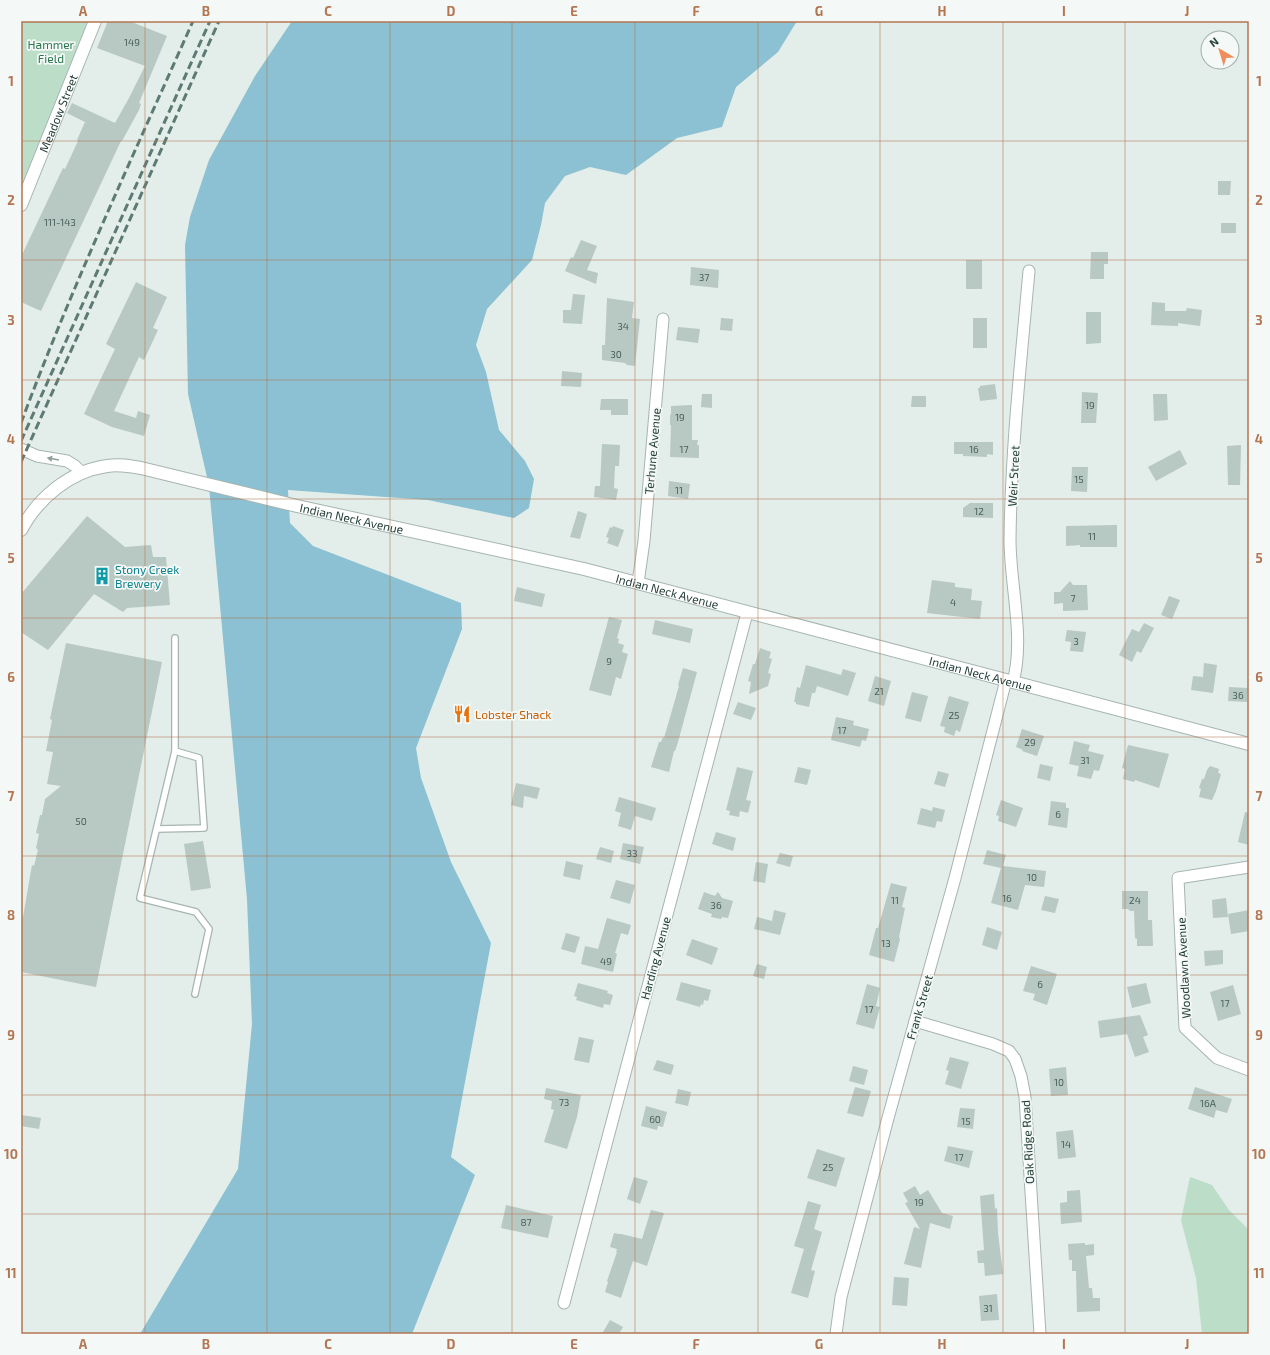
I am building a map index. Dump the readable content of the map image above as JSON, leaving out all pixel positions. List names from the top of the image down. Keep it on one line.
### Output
{"streets":{"street":["Meadow Street","Terhune Avenue","Weir Street","Indian Neck Avenue","Harding Avenue","Woodlawn Avenue","Frank Street","Oak Ridge Road"]},"crossings":[["Terhune Avenue","Indian Neck Avenue"],["Weir Street","Indian Neck Avenue"],["Weir Street","Frank Street"],["Indian Neck Avenue","Harding Avenue"],["Indian Neck Avenue","Frank Street"],["Frank Street","Oak Ridge Road"]],"parks":["Hammer Field"],"places":{"building":["Stony Creek Brewery"],"restaurant":["Lobster Shack"]},"house_numbers":["149","111-143","37","34","30","19","19","17","16","15","11","12","11","7","4","3","9","21","36","25","17","29","31","6","50","33","10","16","11","24","36","13","49","6","17","17","10","73","16A","60","15","14","17","25","19","87","31"],"north":"top left","grid":{"columns":["A","B","C","D","E","F","G","H","I","J"],"rows":["1","2","3","4","5","6","7","8","9","10","11"]}}
